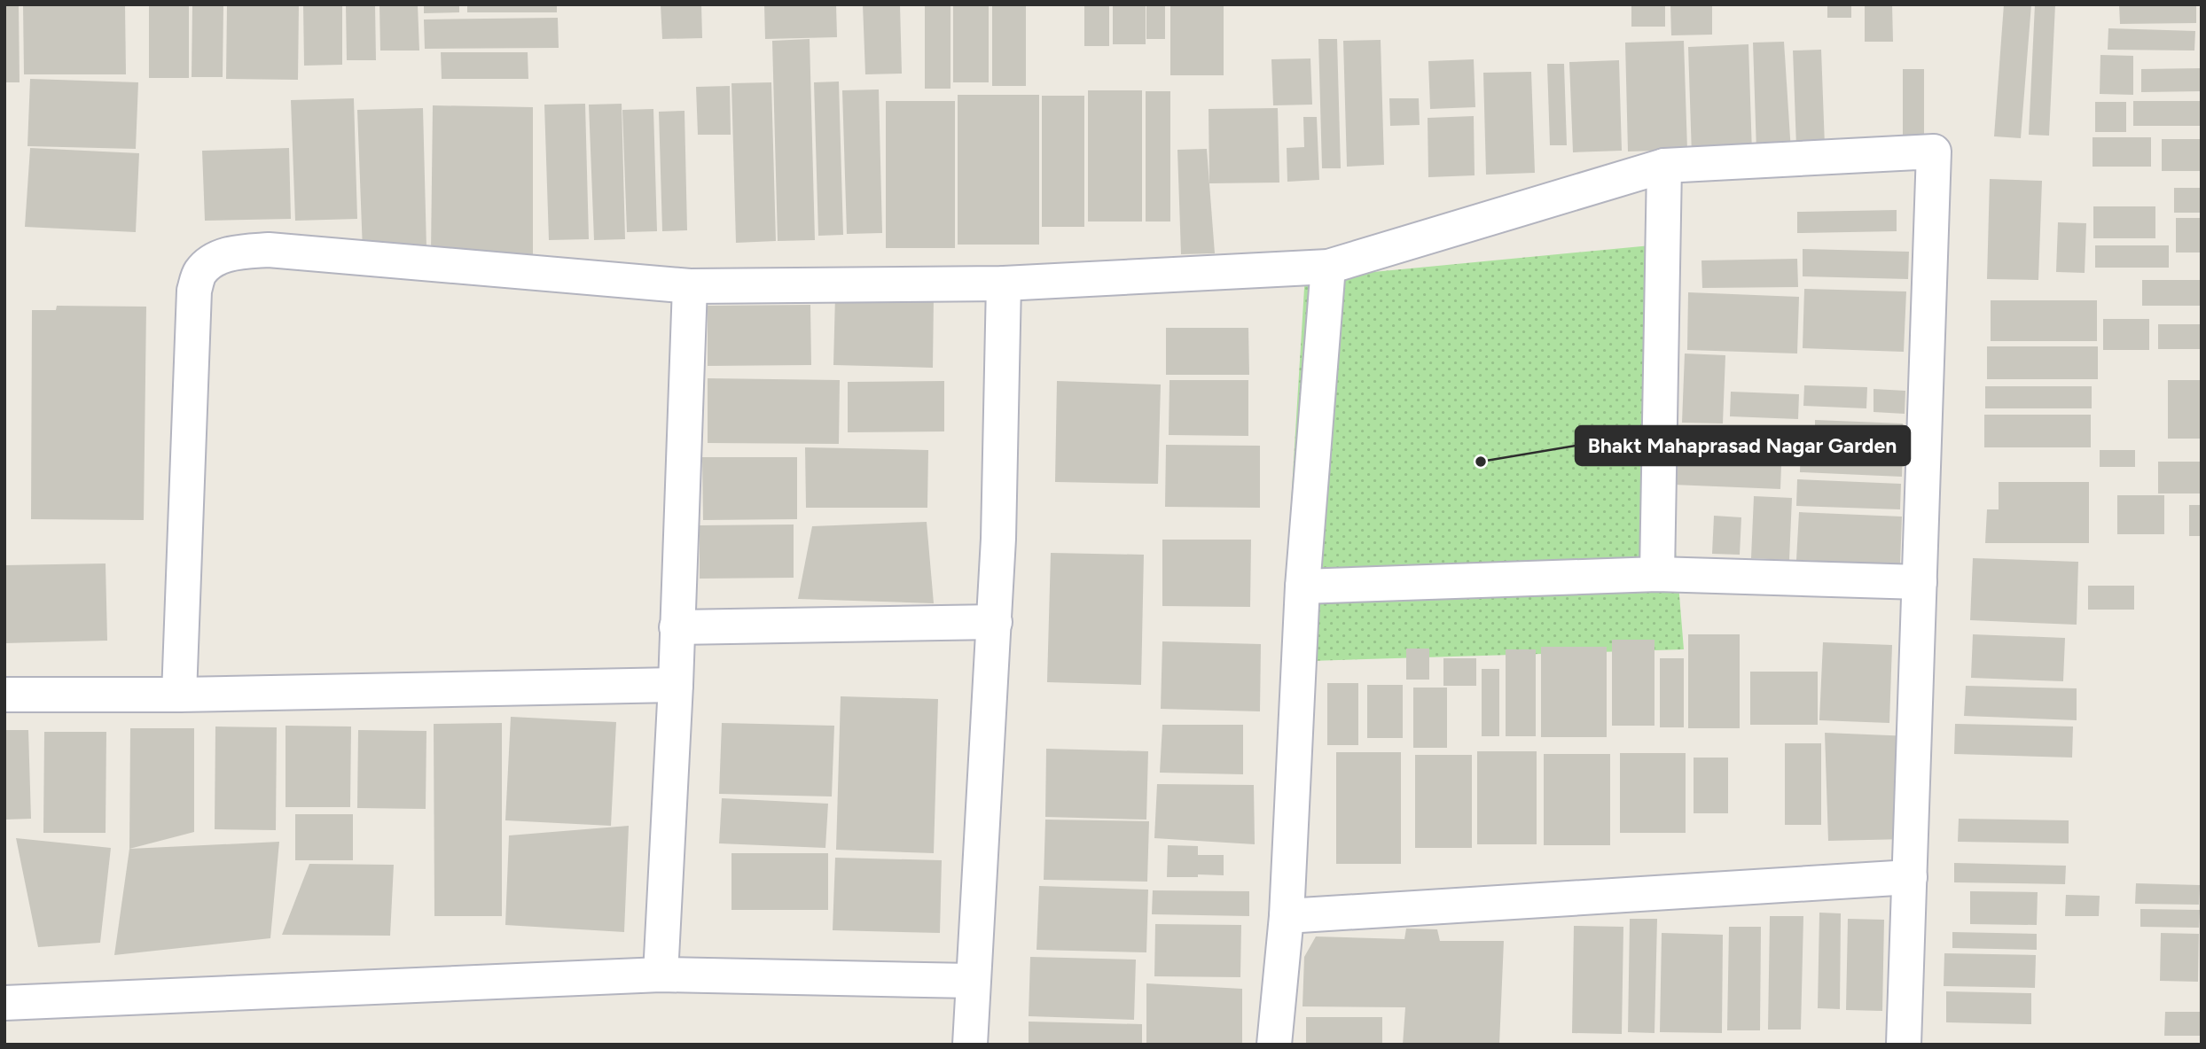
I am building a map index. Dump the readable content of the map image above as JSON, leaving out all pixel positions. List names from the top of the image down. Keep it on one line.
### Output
{"places":["Bhakt Mahaprasad Nagar Garden"]}
